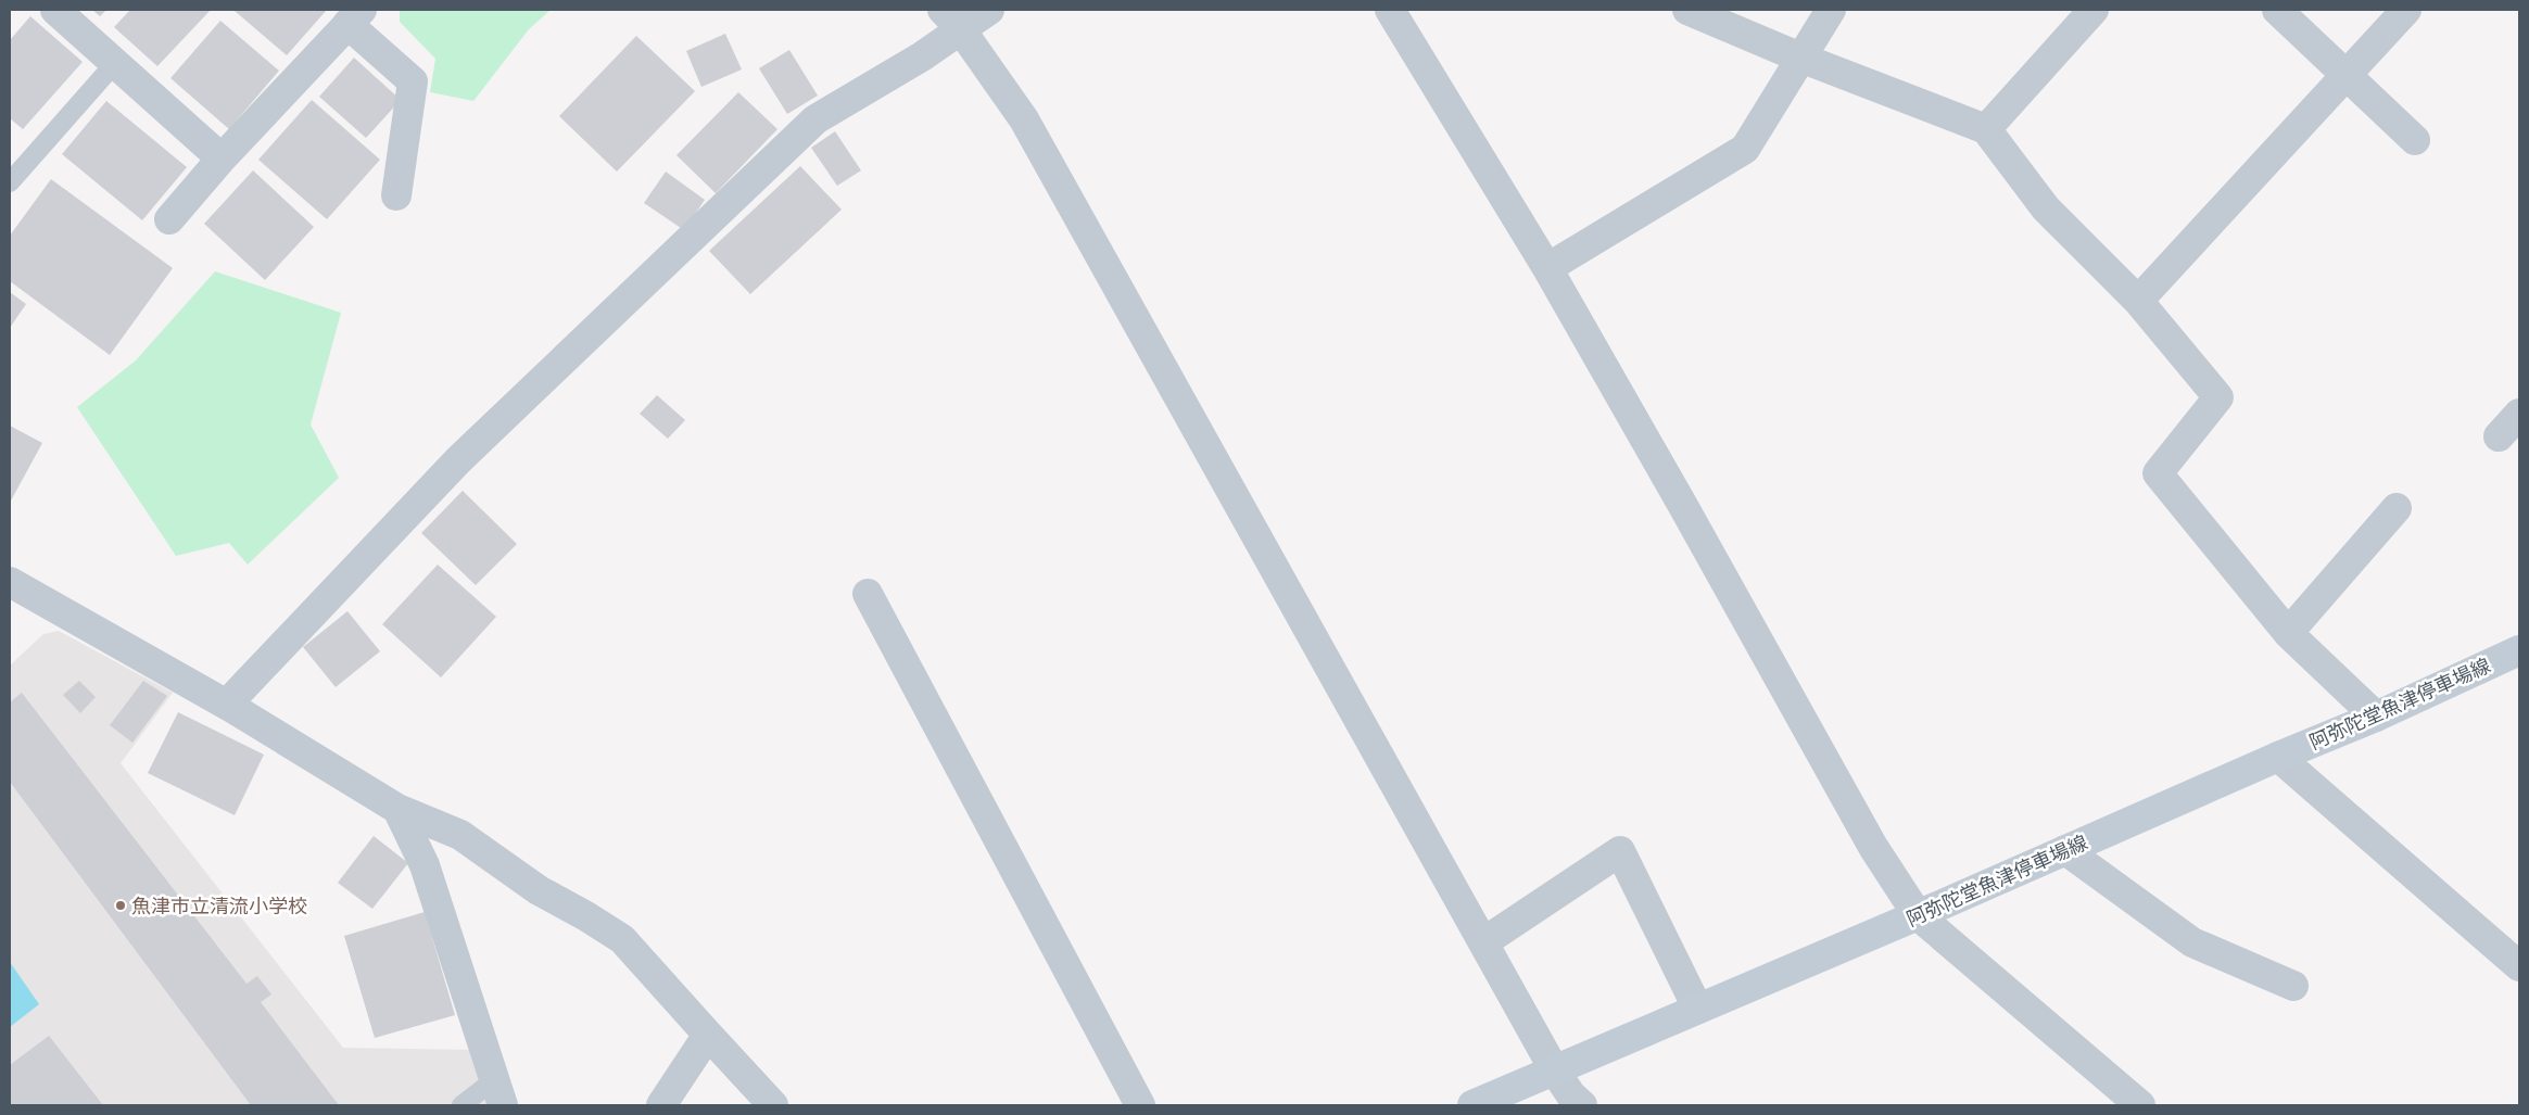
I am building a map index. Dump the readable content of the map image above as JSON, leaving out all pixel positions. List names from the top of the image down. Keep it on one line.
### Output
{"streets":{"main road":["阿弥陀堂魚津停車場線"]},"places":["魚津市立清流小学校"]}
